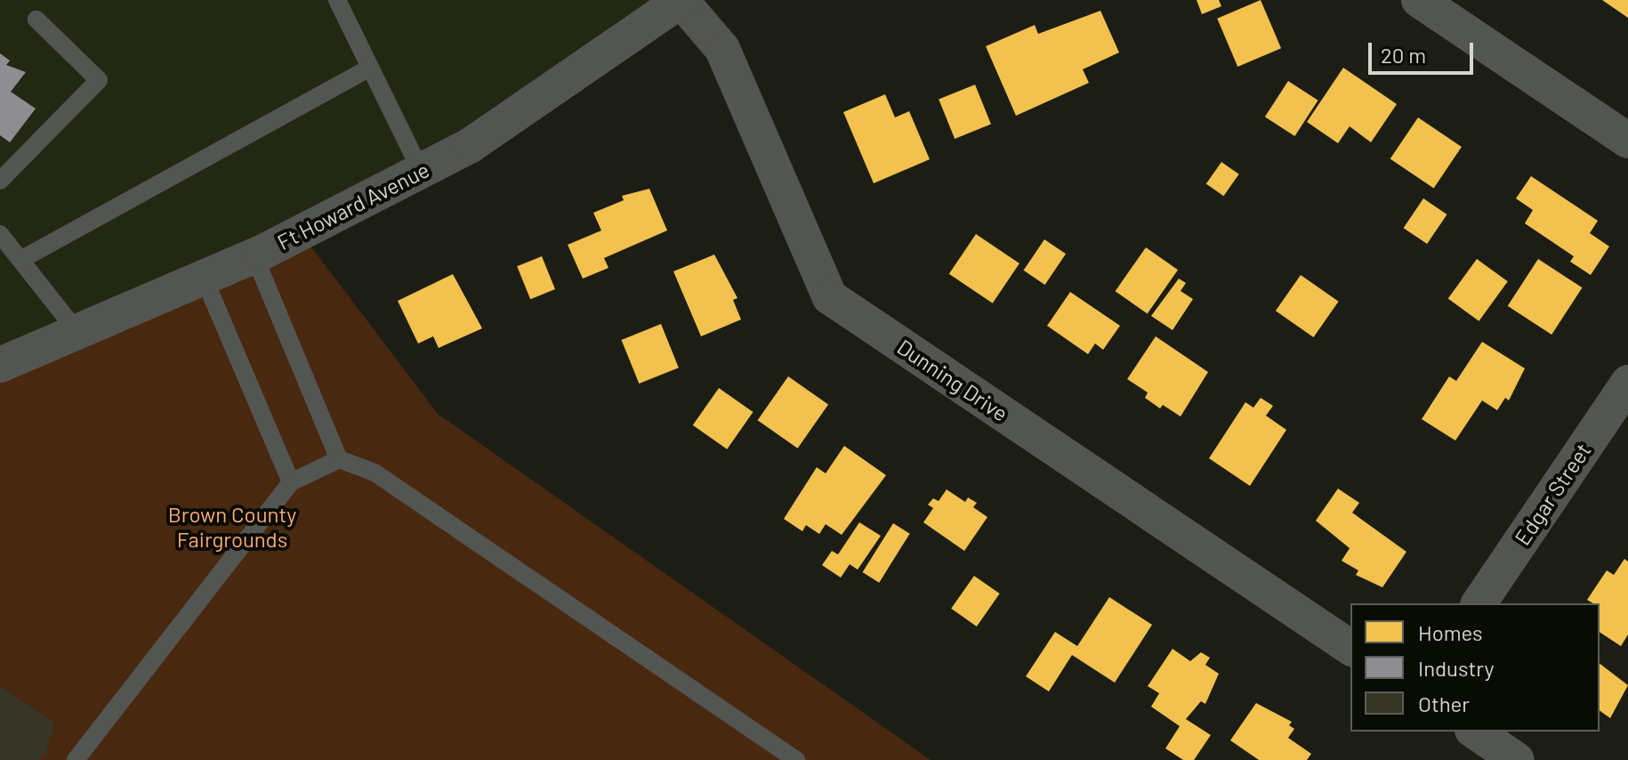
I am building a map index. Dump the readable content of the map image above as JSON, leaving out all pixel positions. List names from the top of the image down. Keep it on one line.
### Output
{"streets":{"street":["Ft Howard Avenue","Dunning Drive","Edgar Street"]},"crossings":[["Ft Howard Avenue","Dunning Drive"]],"parks":["Brown County Fairgrounds"],"legend":["Homes","Industry","Other"],"scale_bar":"20 m"}
